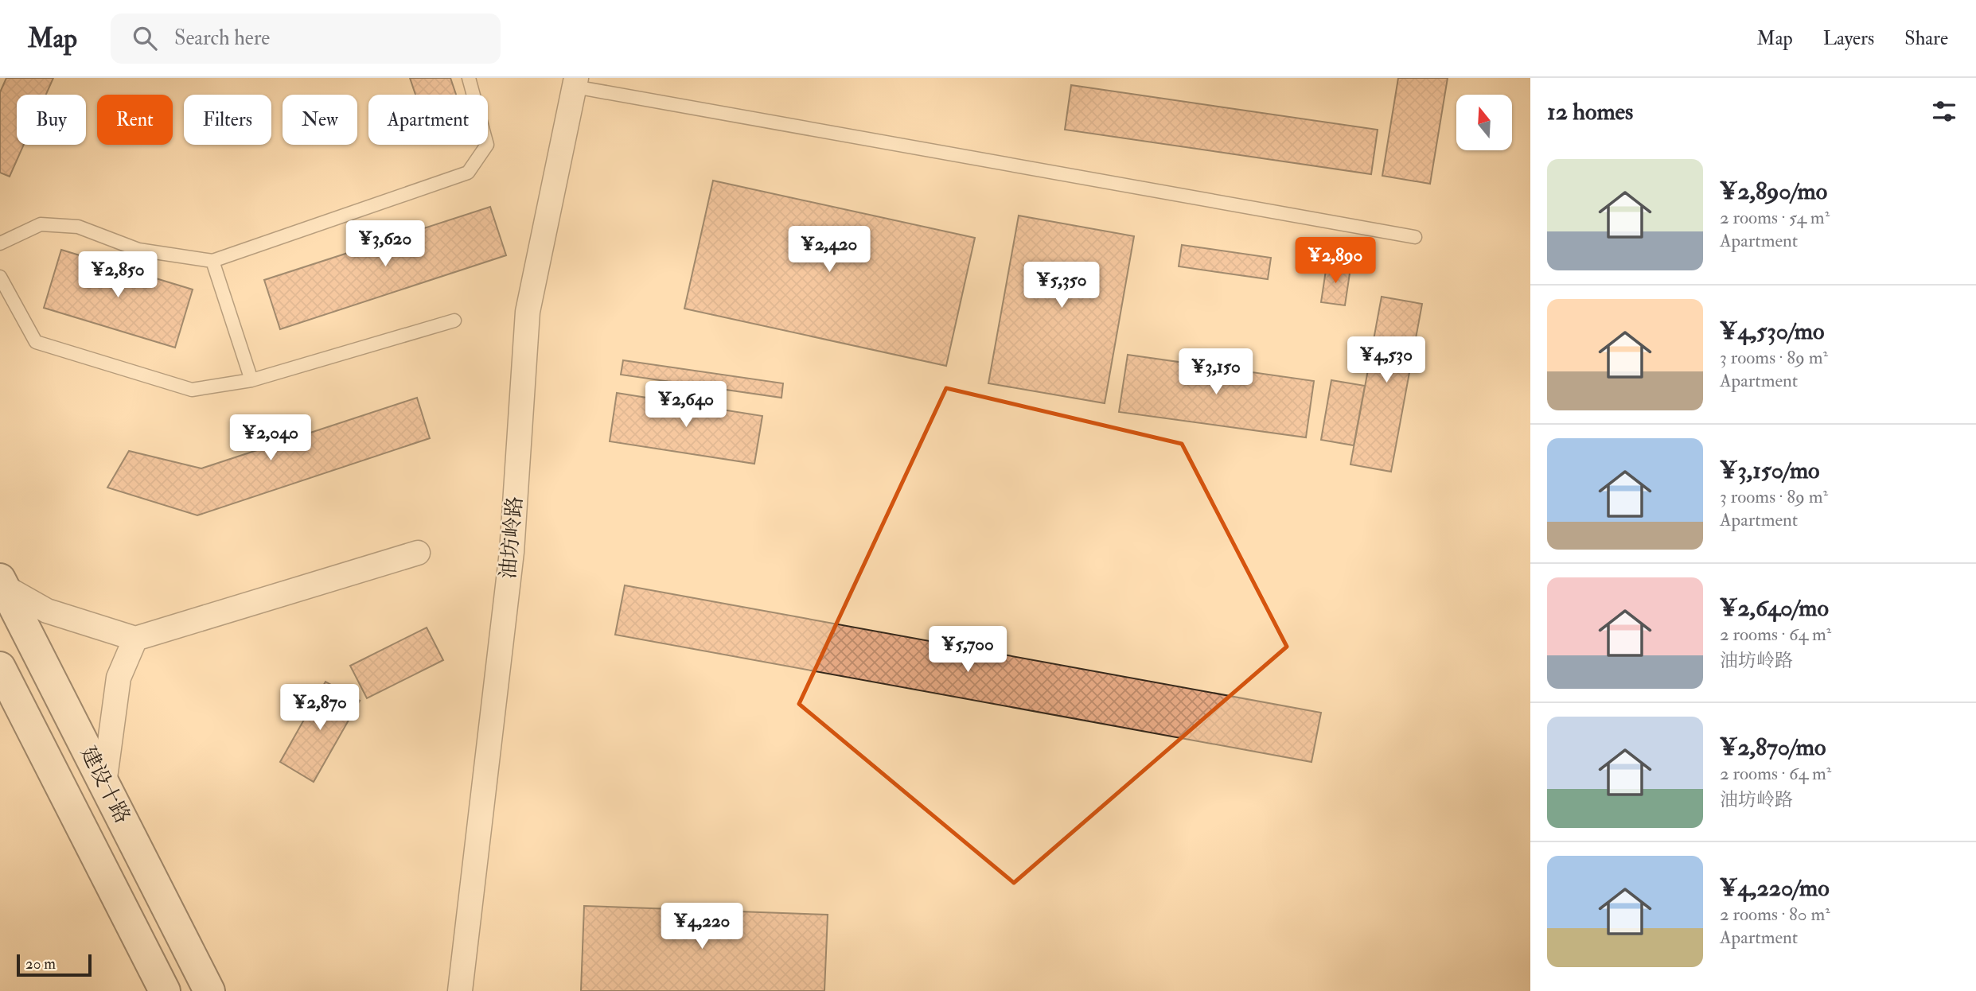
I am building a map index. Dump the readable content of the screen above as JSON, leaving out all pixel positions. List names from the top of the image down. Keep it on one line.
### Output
{"streets":{"main road":["建设十路"],"street":["油坊岭路"]},"scale_bar":"20 m","north":"top","page":{"header":"Map","search":"Search here","nav":["Map","Layers","Share"],"heading":"12 homes","chip":["Buy","Rent","Filters","New","Apartment"],"list":[{"name":"¥2,890/mo","note":"2 rooms · 54 m² · Apartment"},{"name":"¥4,530/mo","note":"3 rooms · 89 m² · Apartment"},{"name":"¥3,150/mo","note":"3 rooms · 89 m² · Apartment"},{"name":"¥2,640/mo","note":"2 rooms · 64 m² · 油坊岭路"},{"name":"¥2,870/mo","note":"2 rooms · 64 m² · 油坊岭路"},{"name":"¥4,220/mo","note":"2 rooms · 80 m² · Apartment"}],"price":["¥3,620","¥2,420","¥2,890","¥2,850","¥5,350","¥4,530","¥3,150","¥2,640","¥2,040","¥5,700","¥2,870","¥4,220"],"scale":"20 m"}}
